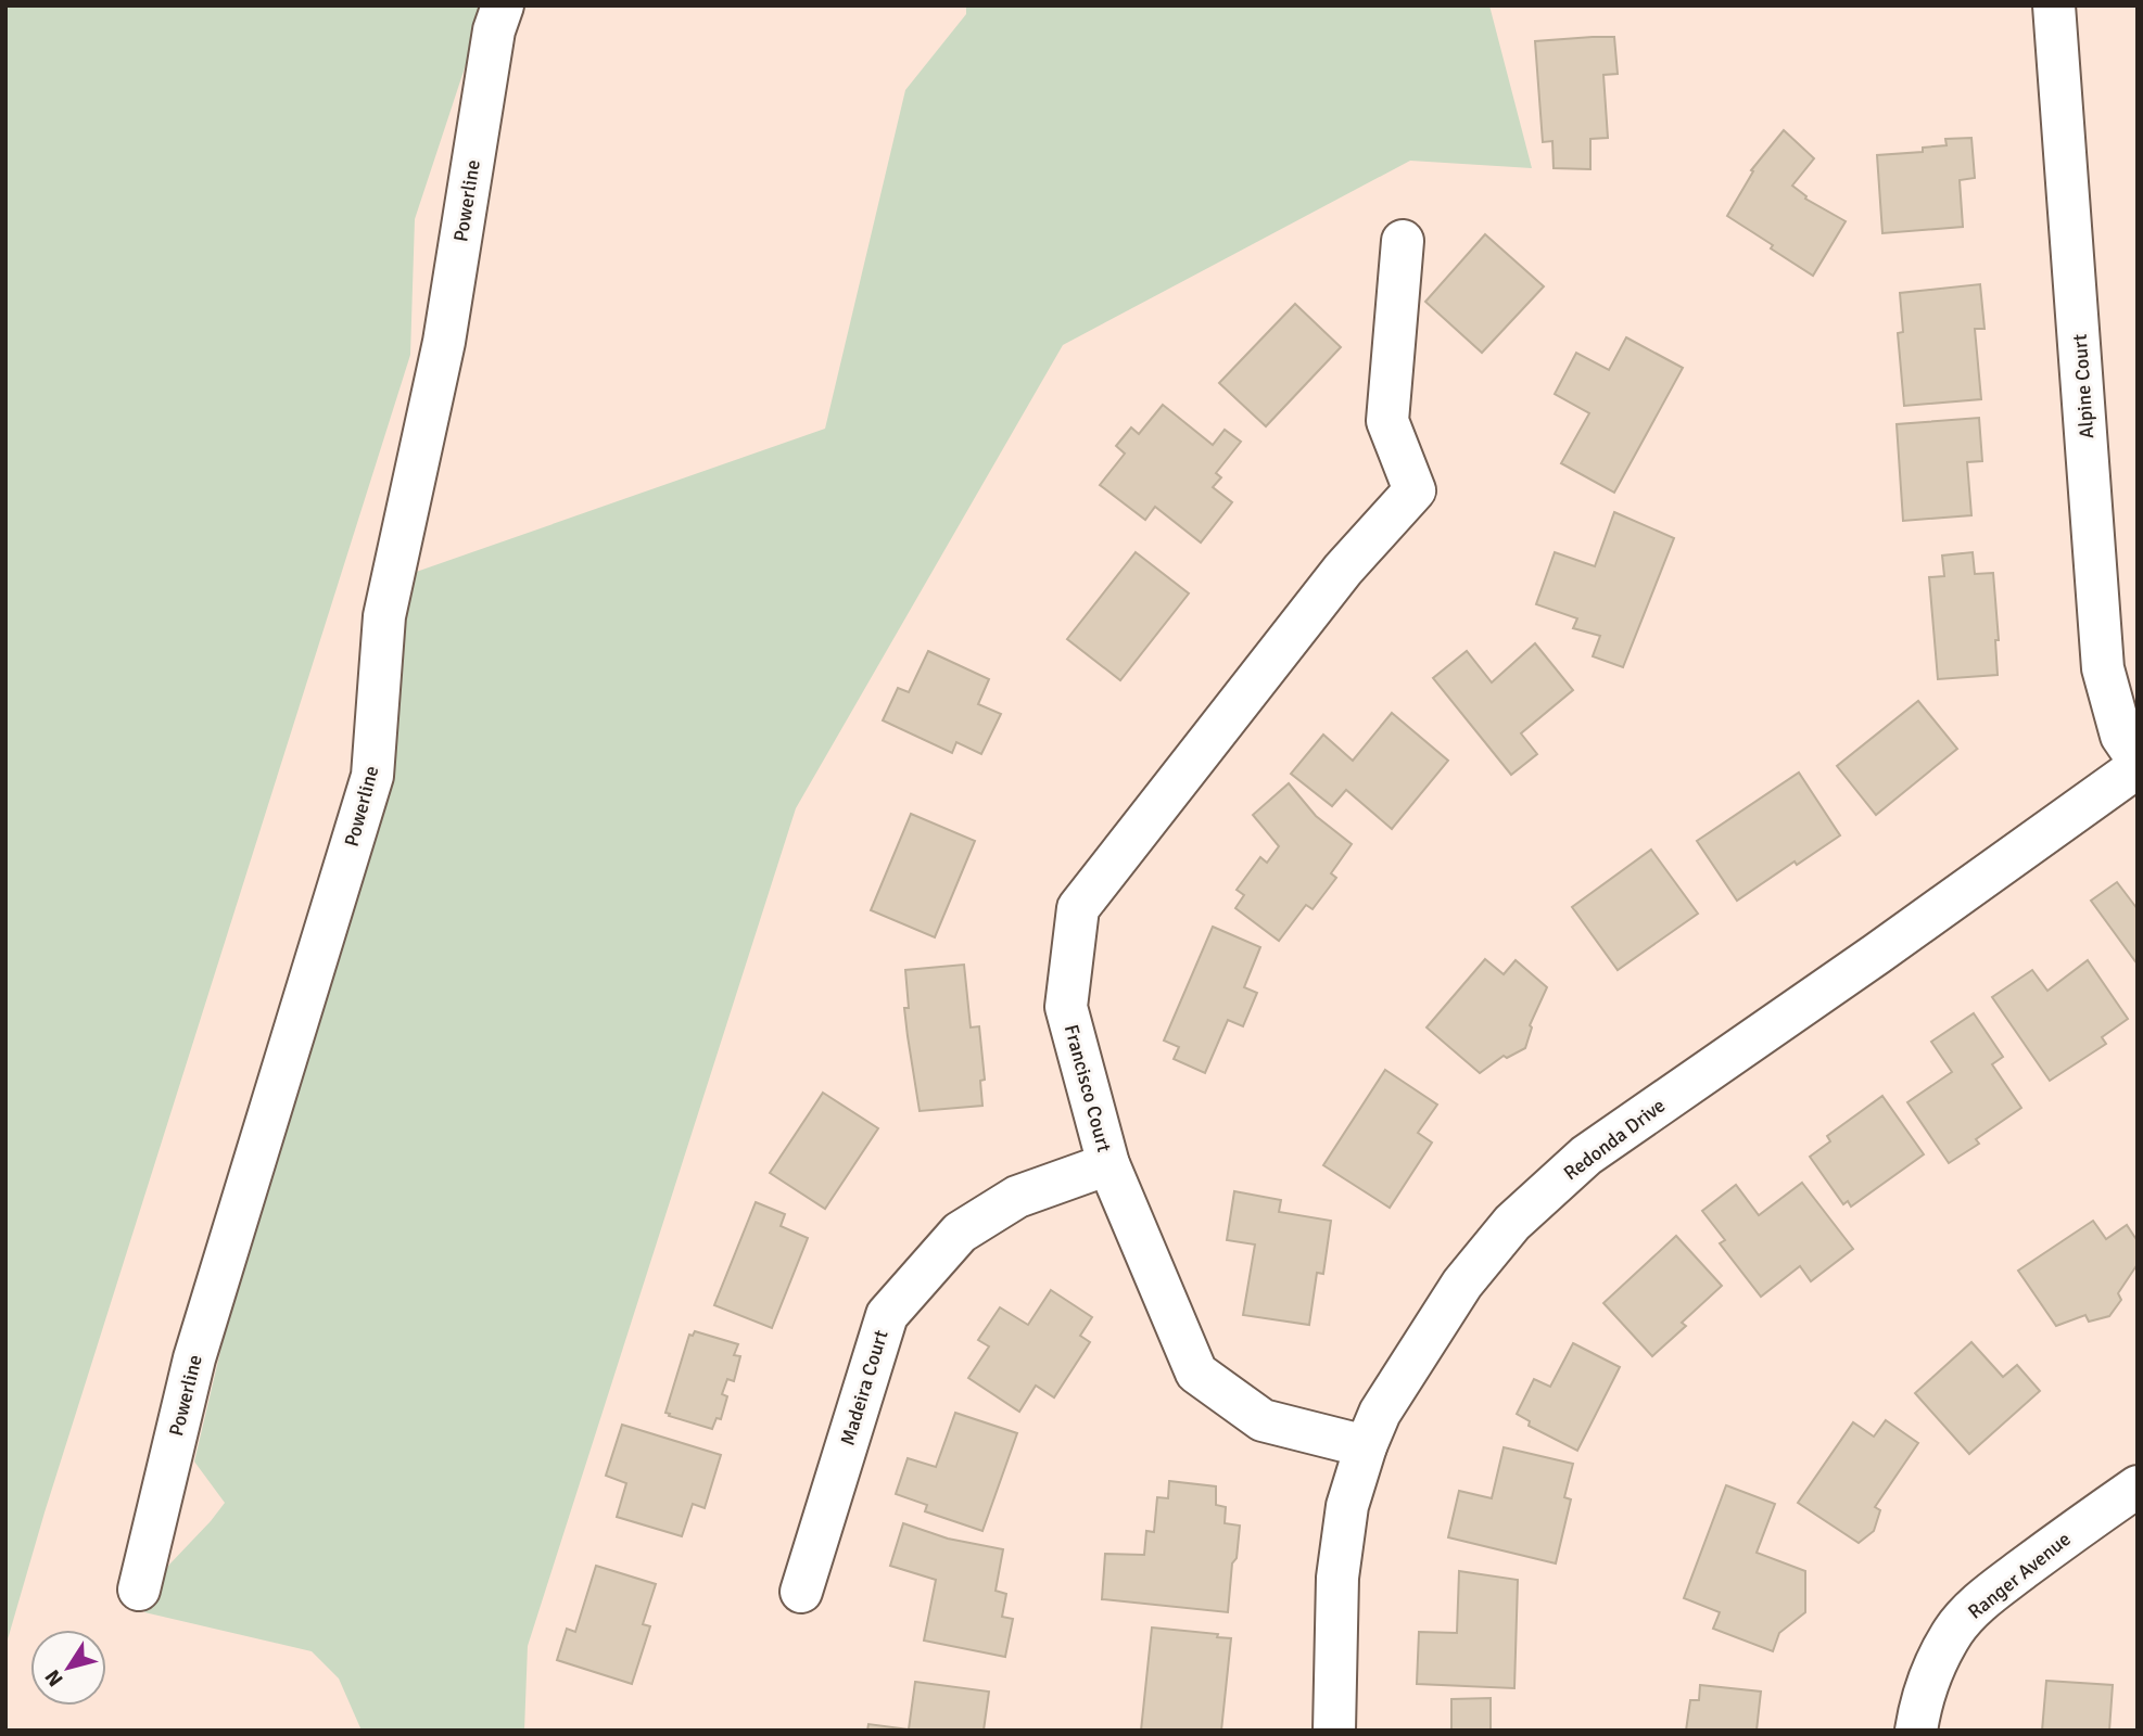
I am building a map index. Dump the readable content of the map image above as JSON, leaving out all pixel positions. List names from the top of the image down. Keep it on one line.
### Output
{"streets":{"street":["Powerline","Alpine Court","Francisco Court","Redonda Drive","Madeira Court","Ranger Avenue"]},"crossings":[["Francisco Court","Redonda Drive"],["Francisco Court","Madeira Court"]],"north":"bottom left"}
